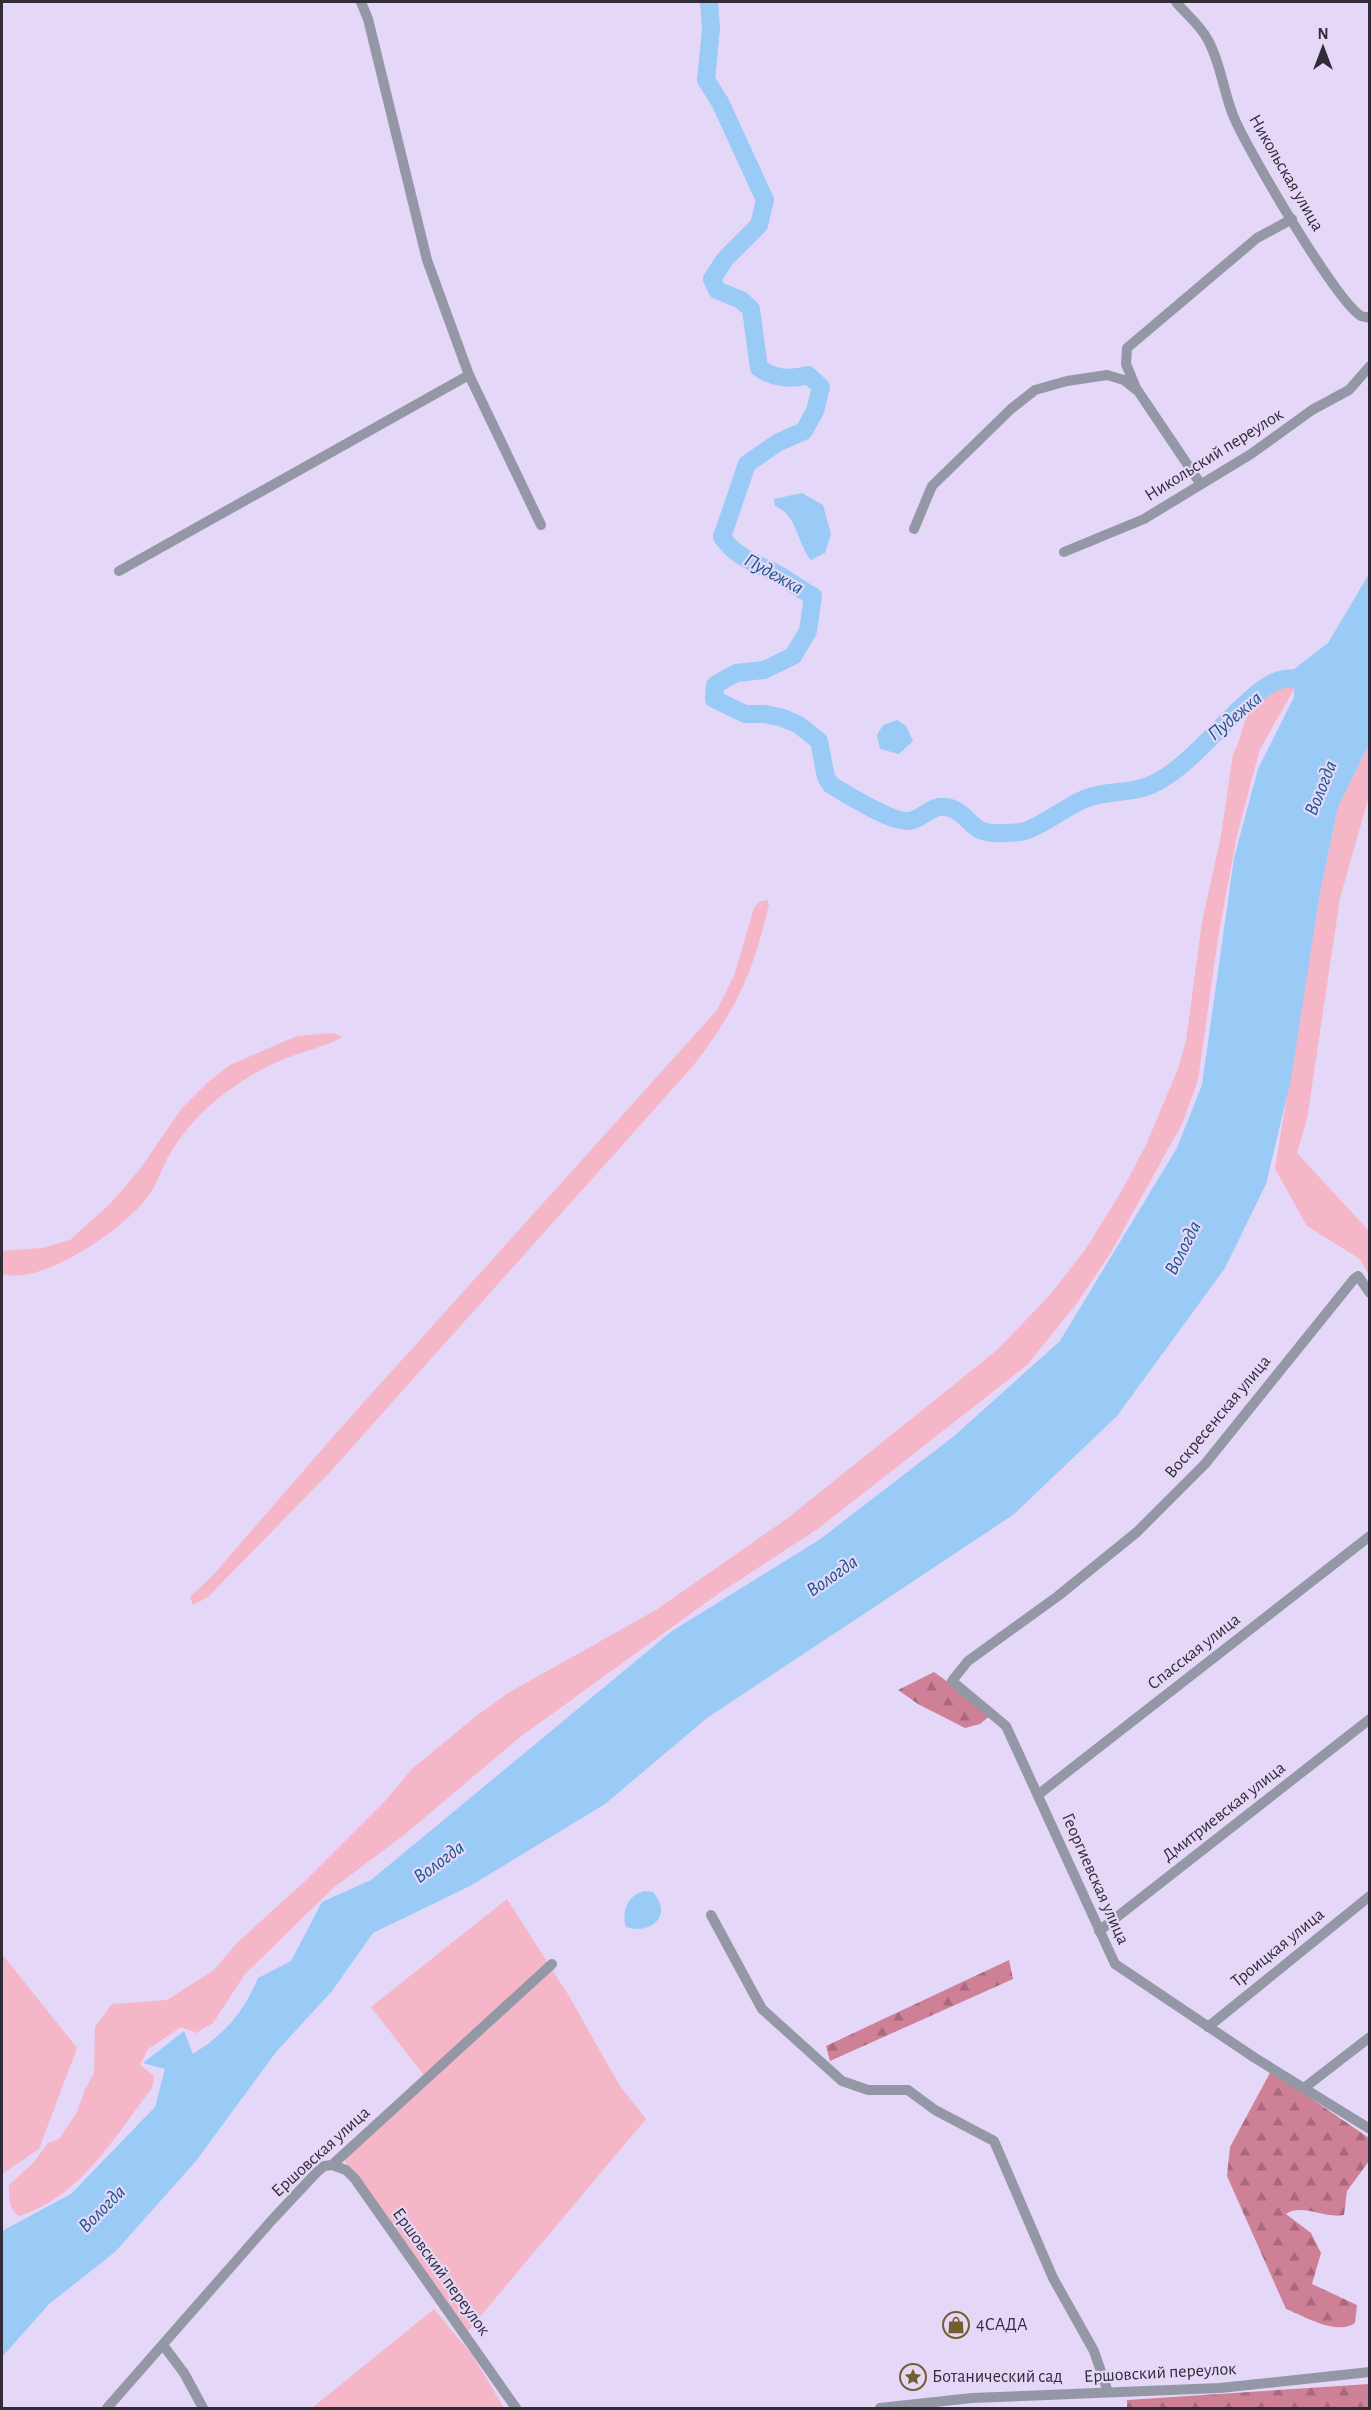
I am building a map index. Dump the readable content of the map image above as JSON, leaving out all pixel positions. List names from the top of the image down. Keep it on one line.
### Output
{"streets":{"street":["Никольская улица","Никольский переулок","Воскресенская улица","Спасская улица","Дмитриевская улица","Георгиевская улица","Троицкая улица","Ершовская улица","Ершовский переулок"]},"crossings":[["Воскресенская улица","Георгиевская улица"],["Спасская улица","Георгиевская улица"],["Дмитриевская улица","Георгиевская улица"],["Георгиевская улица","Троицкая улица"],["Ершовская улица","Ершовский переулок"]],"water":["Пудежка","Вологда"],"places":{"shop":["4САДА"],"place":["Ботанический сад"]},"north":"top"}
